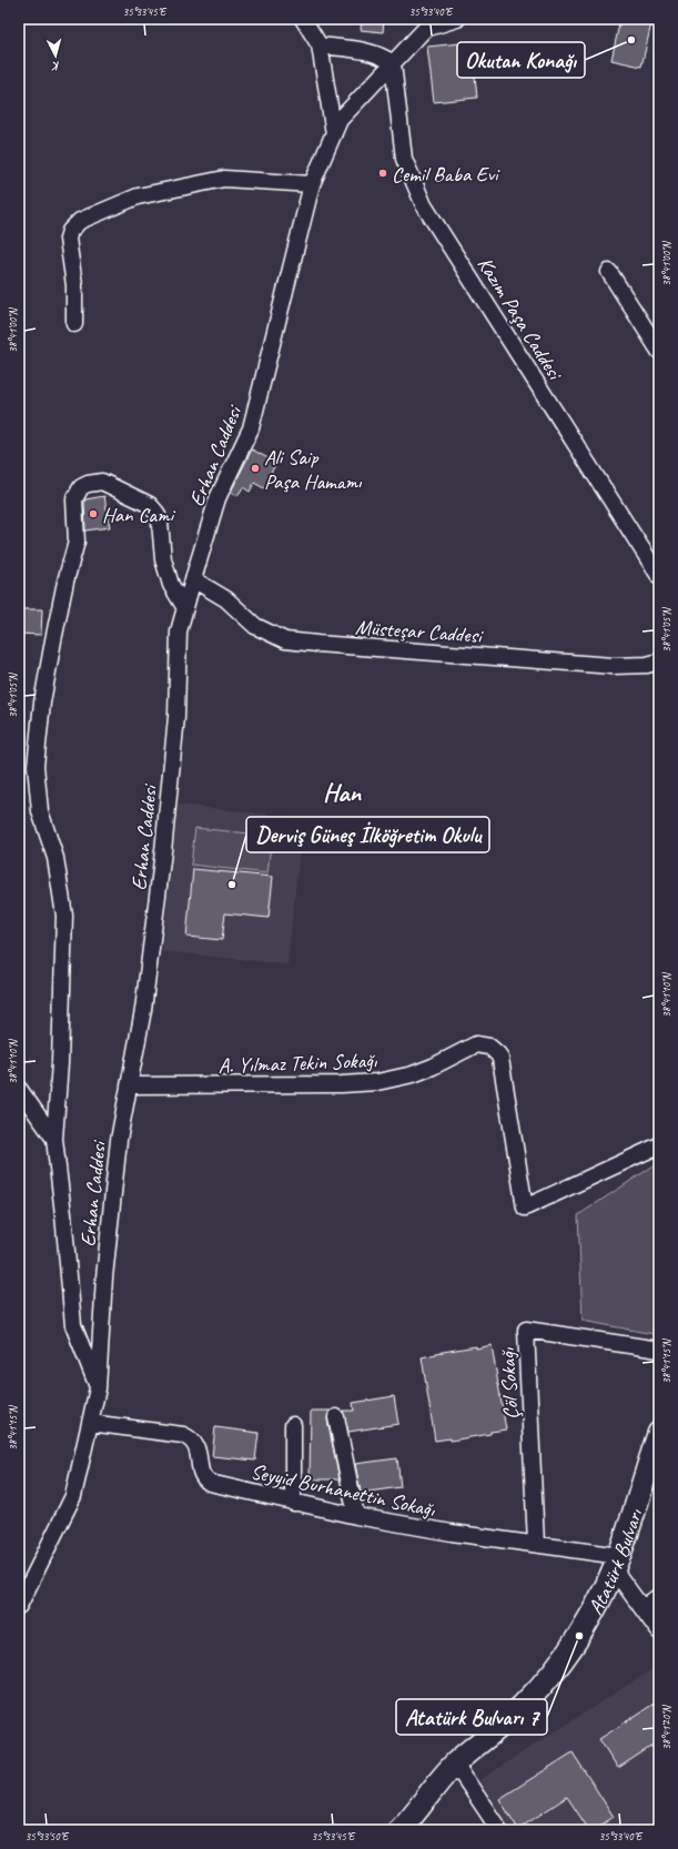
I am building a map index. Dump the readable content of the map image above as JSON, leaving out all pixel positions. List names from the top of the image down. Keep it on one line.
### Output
{"streets":{"main road":["Atatürk Bulvarı"],"street":["Kazım Paşa Caddesi","Erhan Caddesi","Müsteşar Caddesi","A. Yılmaz Tekin Sokağı","Çöl Sokağı","Seyyid Burhanettin Sokağı"]},"crossings":[["Kazım Paşa Caddesi","Erhan Caddesi"],["Erhan Caddesi","Müsteşar Caddesi"],["Erhan Caddesi","A. Yılmaz Tekin Sokağı"],["Erhan Caddesi","Seyyid Burhanettin Sokağı"],["Çöl Sokağı","Seyyid Burhanettin Sokağı"],["Seyyid Burhanettin Sokağı","Atatürk Bulvarı"]],"districts":["Han"],"places":["Okutan Konağı","Cemil Baba Evi","Ali Saip Paşa Hamamı","Han Cami","Derviş Güneş İlköğretim Okulu","Atatürk Bulvarı 7"],"north":"bottom","coordinates":["35°33'45\"E","35°33'40\"E","38°41'00\"N","38°41'05\"N","38°41'10\"N","38°41'15\"N","38°41'20\"N","35°33'50\"E"]}
